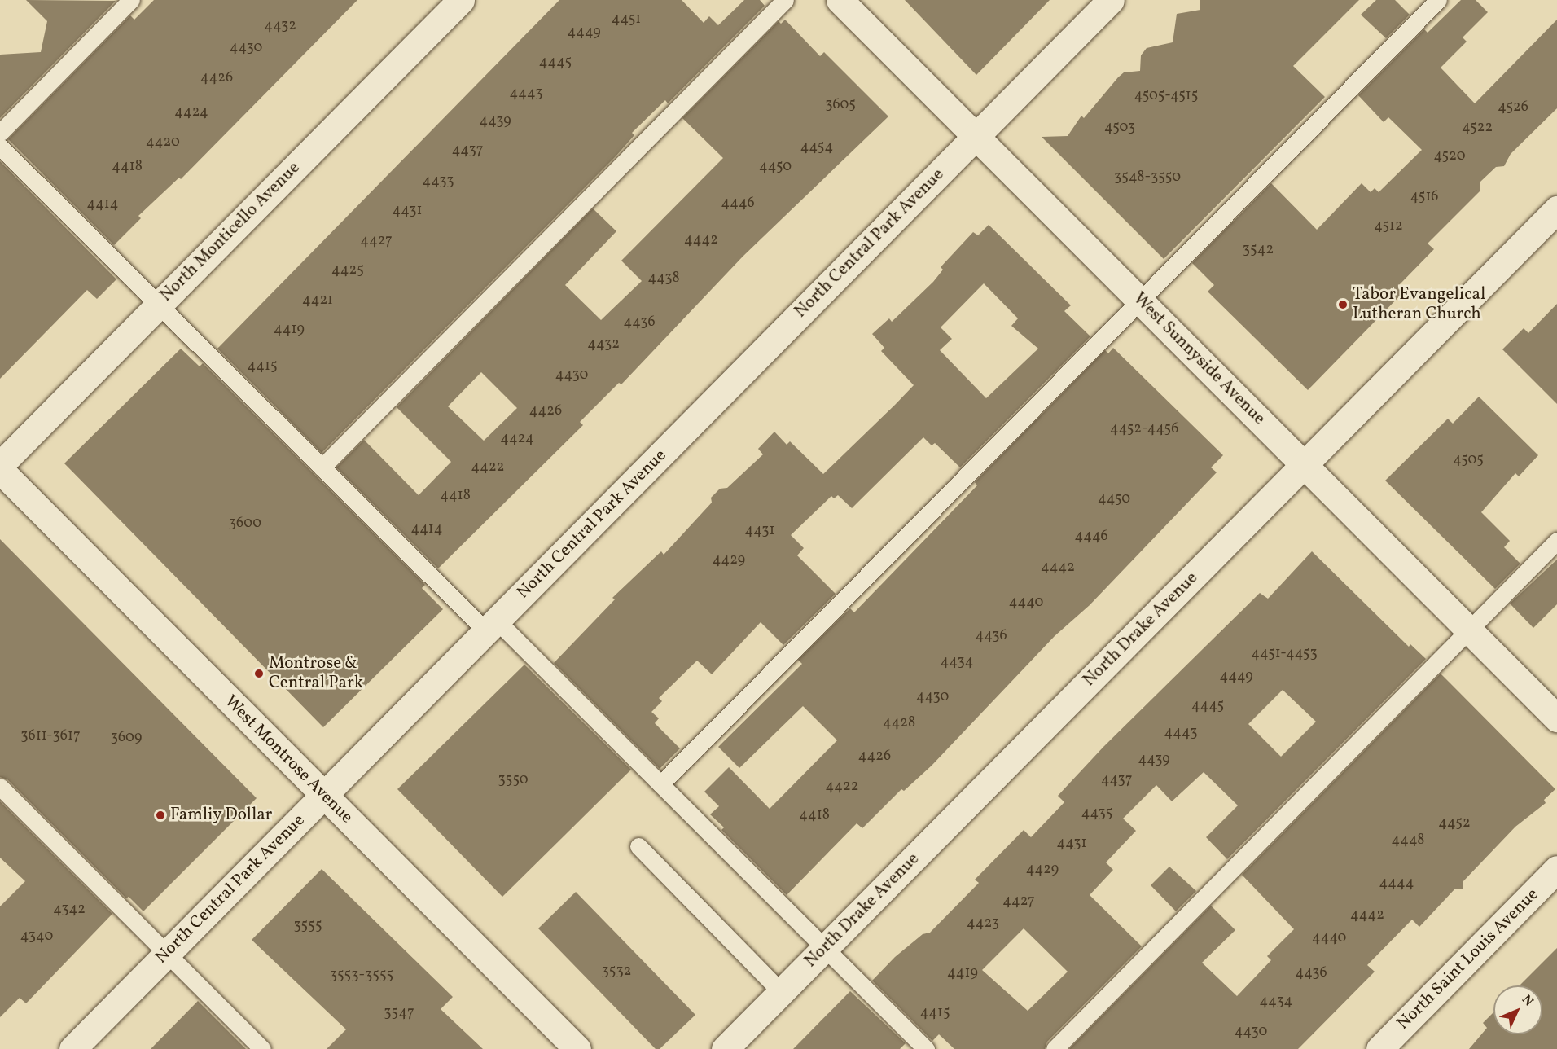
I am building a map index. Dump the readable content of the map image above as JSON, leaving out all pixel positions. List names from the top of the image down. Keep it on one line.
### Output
{"streets":{"street":["North Monticello Avenue","North Central Park Avenue","West Sunnyside Avenue","North Drake Avenue","West Montrose Avenue","North Saint Louis Avenue"]},"crossings":[["North Central Park Avenue","West Sunnyside Avenue"],["North Central Park Avenue","West Montrose Avenue"],["West Sunnyside Avenue","North Drake Avenue"]],"places":["Tabor Evangelical Lutheran Church","Montrose & Central Park","Famliy Dollar"],"house_numbers":["4451","4432","4449","4430","4445","4426","4443","4505-4515","3605","4526","4424","4439","4503","4522","4420","4454","4437","4520","4418","4450","3548-3550","4433","4516","4446","4414","4431","4512","4442","4427","3542","4425","4438","4421","4436","4419","4432","4415","4430","4426","4452-4456","4424","4505","4422","4418","4450","3600","4414","4431","4446","4429","4442","4440","4436","4451-4453","4434","4449","4430","4445","4428","4443","3611-3617","3609","4426","4439","3550","4437","4422","4435","4418","4452","4448","4431","4429","4444","4427","4342","4442","4423","3555","4340","4440","3532","4419","4436","3553-3555","4434","3547","4415","4430"],"north":"top right"}
